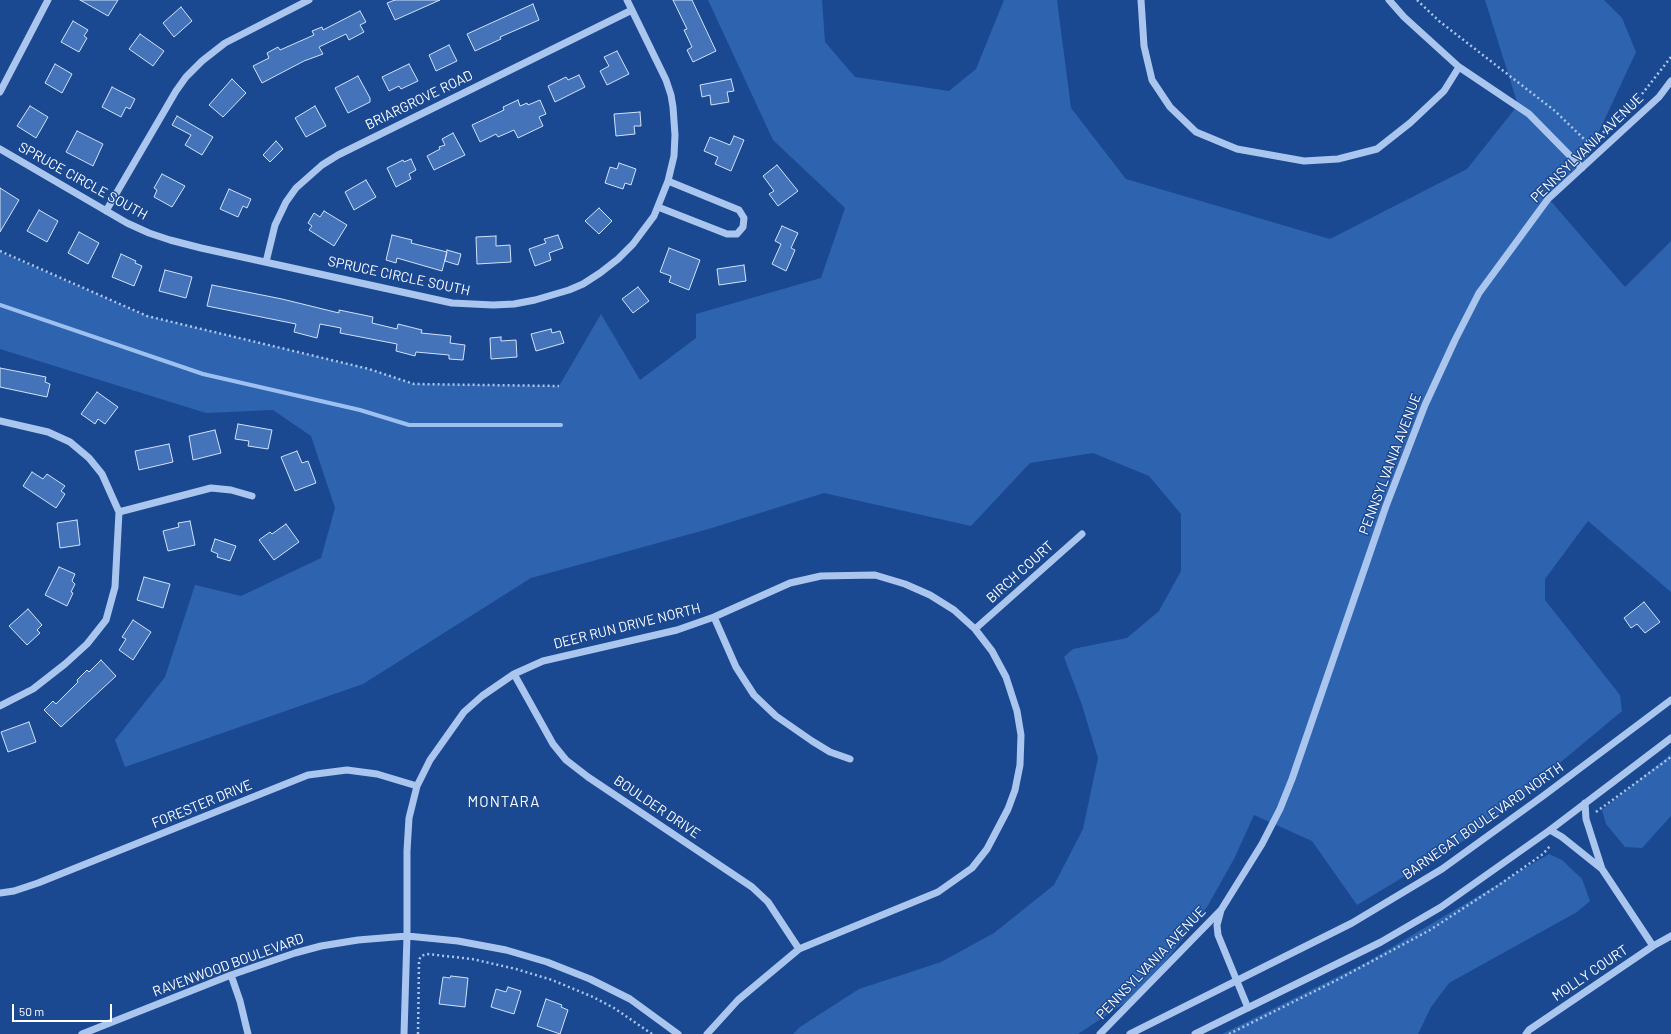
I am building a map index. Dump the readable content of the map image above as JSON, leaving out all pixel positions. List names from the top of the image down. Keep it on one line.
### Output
{"streets":{"street":["BRIARGROVE ROAD","PENNSYLVANIA AVENUE","SPRUCE CIRCLE SOUTH","BIRCH COURT","DEER RUN DRIVE NORTH","FORESTER DRIVE","BOULDER DRIVE","BARNEGAT BOULEVARD NORTH","RAVENWOOD BOULEVARD","MOLLY COURT"]},"crossings":[["BRIARGROVE ROAD","SPRUCE CIRCLE SOUTH"],["PENNSYLVANIA AVENUE","BARNEGAT BOULEVARD NORTH"],["BIRCH COURT","DEER RUN DRIVE NORTH"],["DEER RUN DRIVE NORTH","FORESTER DRIVE"],["DEER RUN DRIVE NORTH","BOULDER DRIVE"],["DEER RUN DRIVE NORTH","RAVENWOOD BOULEVARD"]],"districts":["MONTARA"],"scale_bar":"50 m"}
